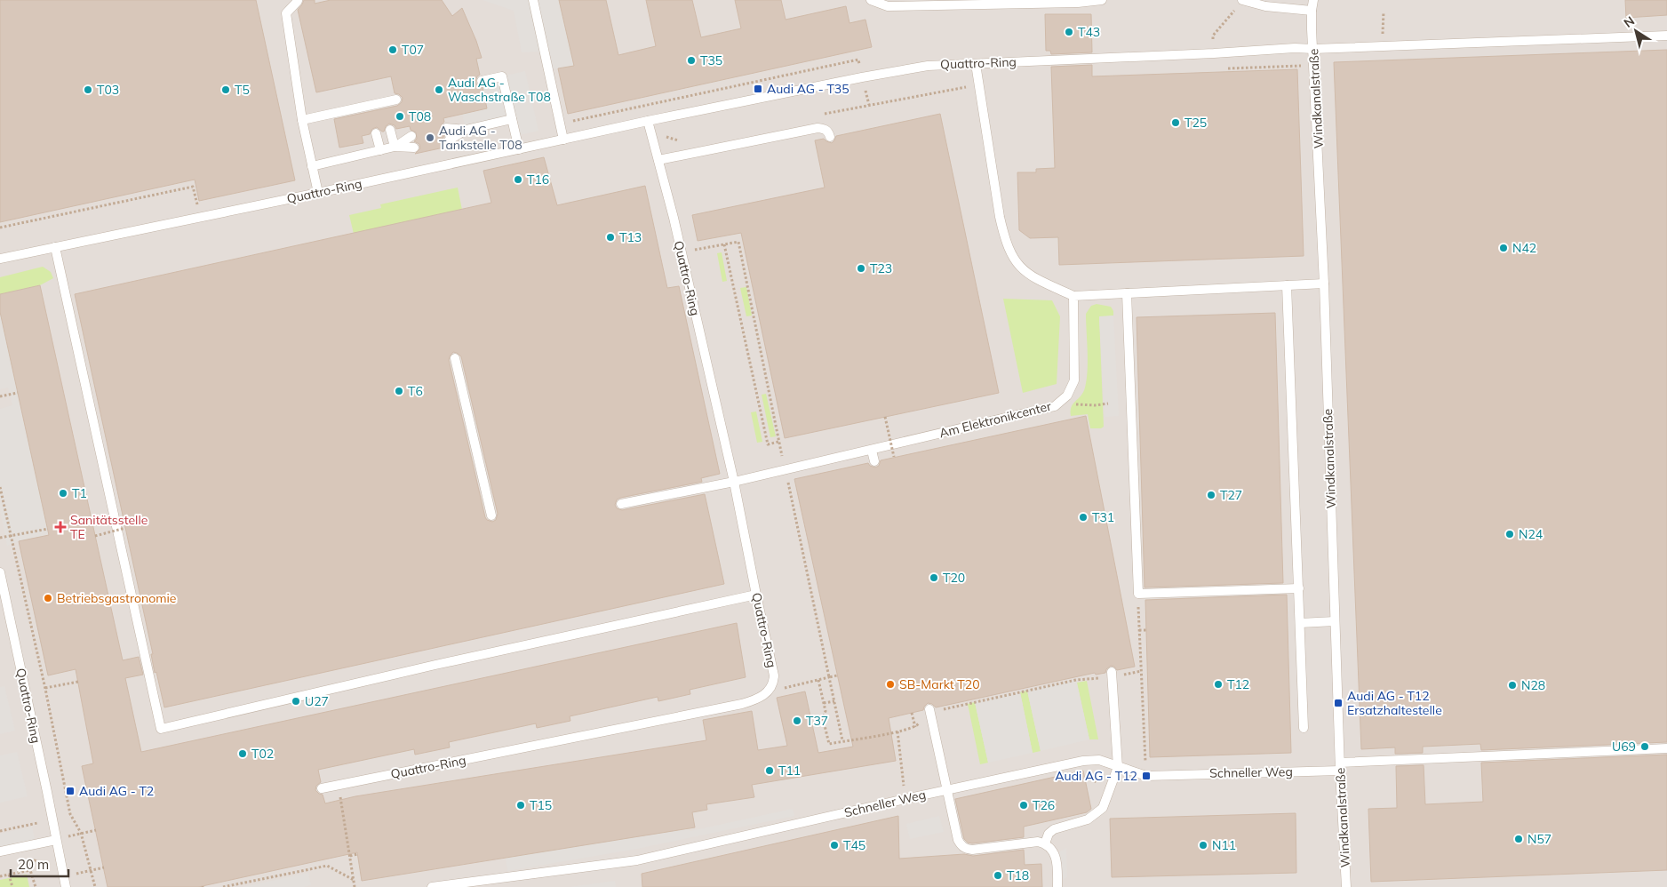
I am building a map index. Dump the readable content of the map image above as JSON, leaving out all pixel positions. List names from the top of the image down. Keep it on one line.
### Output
{"streets":{"lane":["Quattro-Ring","Windkanalstraße","Am Elektronikcenter","Schneller Weg"]},"crossings":[["Quattro-Ring","Windkanalstraße"],["Quattro-Ring","Am Elektronikcenter"],["Windkanalstraße","Schneller Weg"]],"places":{"other":["T43","T07","T35","T03","T5","Audi AG - Waschstraße T08","T08","T25","Audi AG - Tankstelle T08","T16","T13","N42","T23","T6","T1","T27","T31","N24","T20","Betriebsgastronomie","SB-Markt T20","T12","N28","U27","T37","U69","T02","T11","T15","T26","N57","T45","N11","T18"],"transit":["Audi AG - T35","Audi AG - T12 Ersatzhaltestelle","Audi AG - T12","Audi AG - T2"],"health":["Sanitätsstelle TE"]},"scale_bar":"20 m","north":"top left"}
